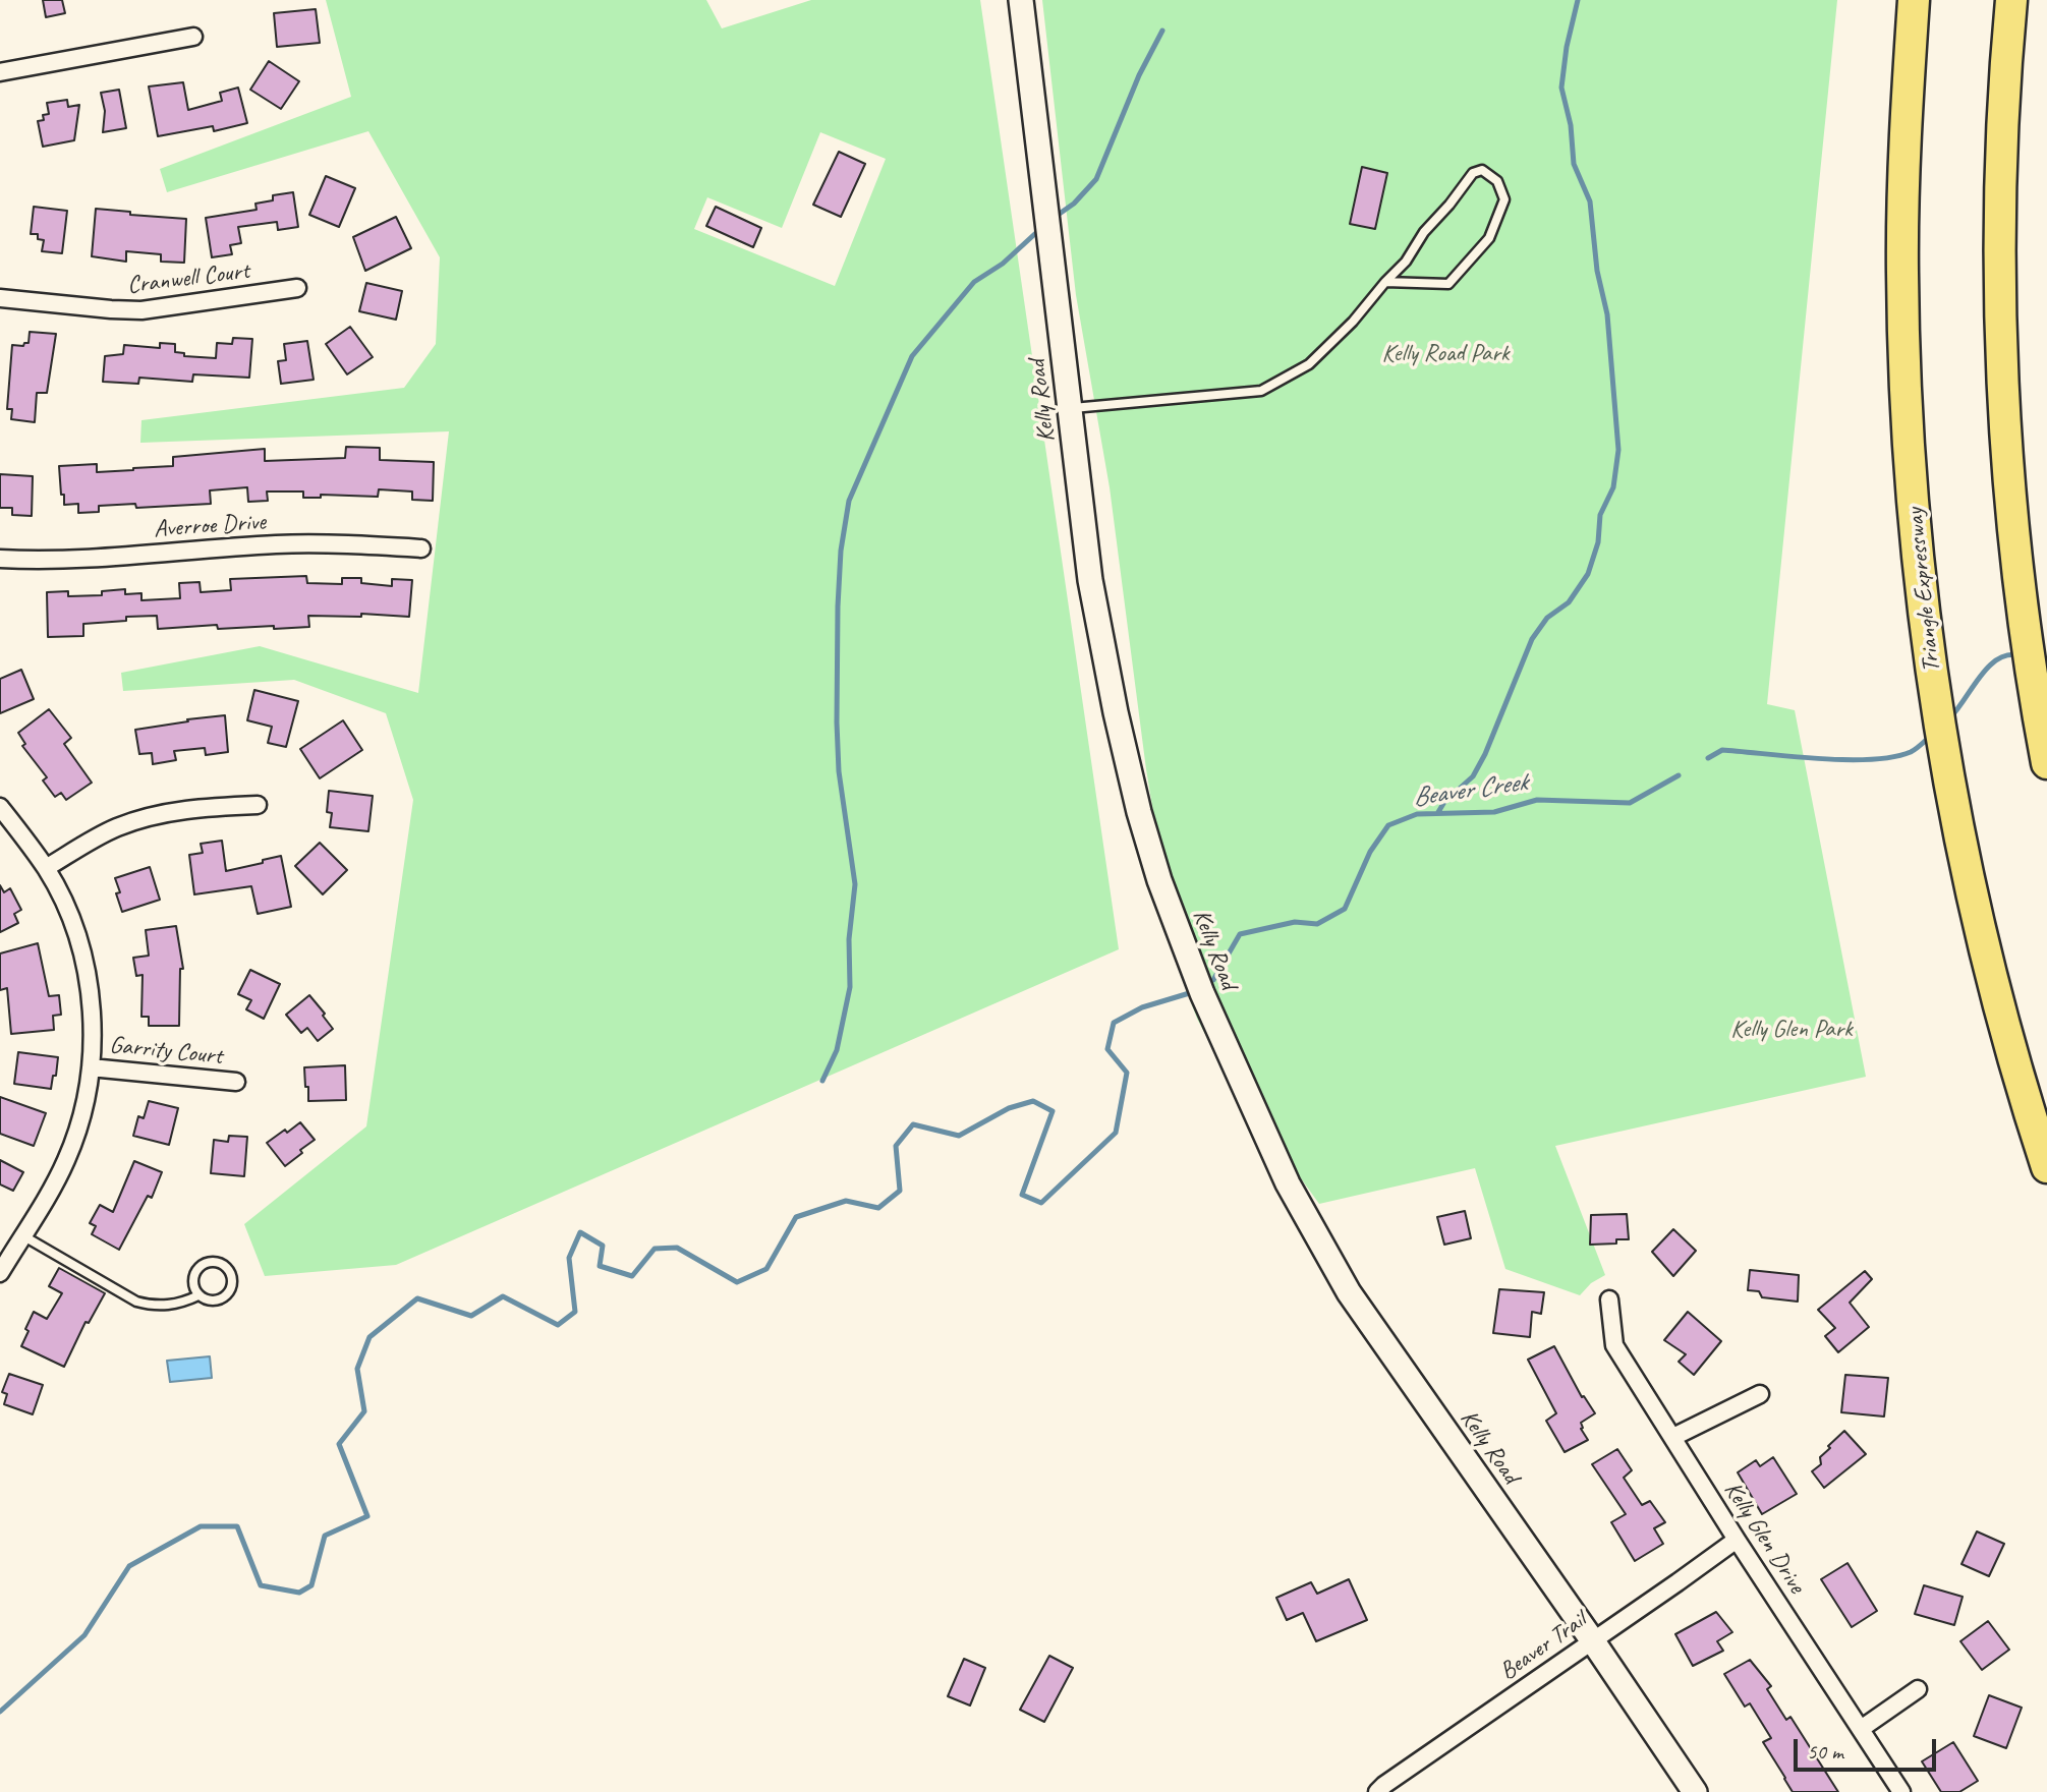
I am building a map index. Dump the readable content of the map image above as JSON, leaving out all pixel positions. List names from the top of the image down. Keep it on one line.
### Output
{"streets":{"highway":["Triangle Expressway"],"street":["Cranwell Court","Kelly Road","Averroe Drive","Garrity Court","Kelly Glen Drive","Beaver Trail"]},"crossings":[["Kelly Road","Beaver Trail"],["Kelly Glen Drive","Beaver Trail"]],"water":["Beaver Creek"],"parks":["Kelly Road Park","Kelly Glen Park"],"scale_bar":"50 m"}
